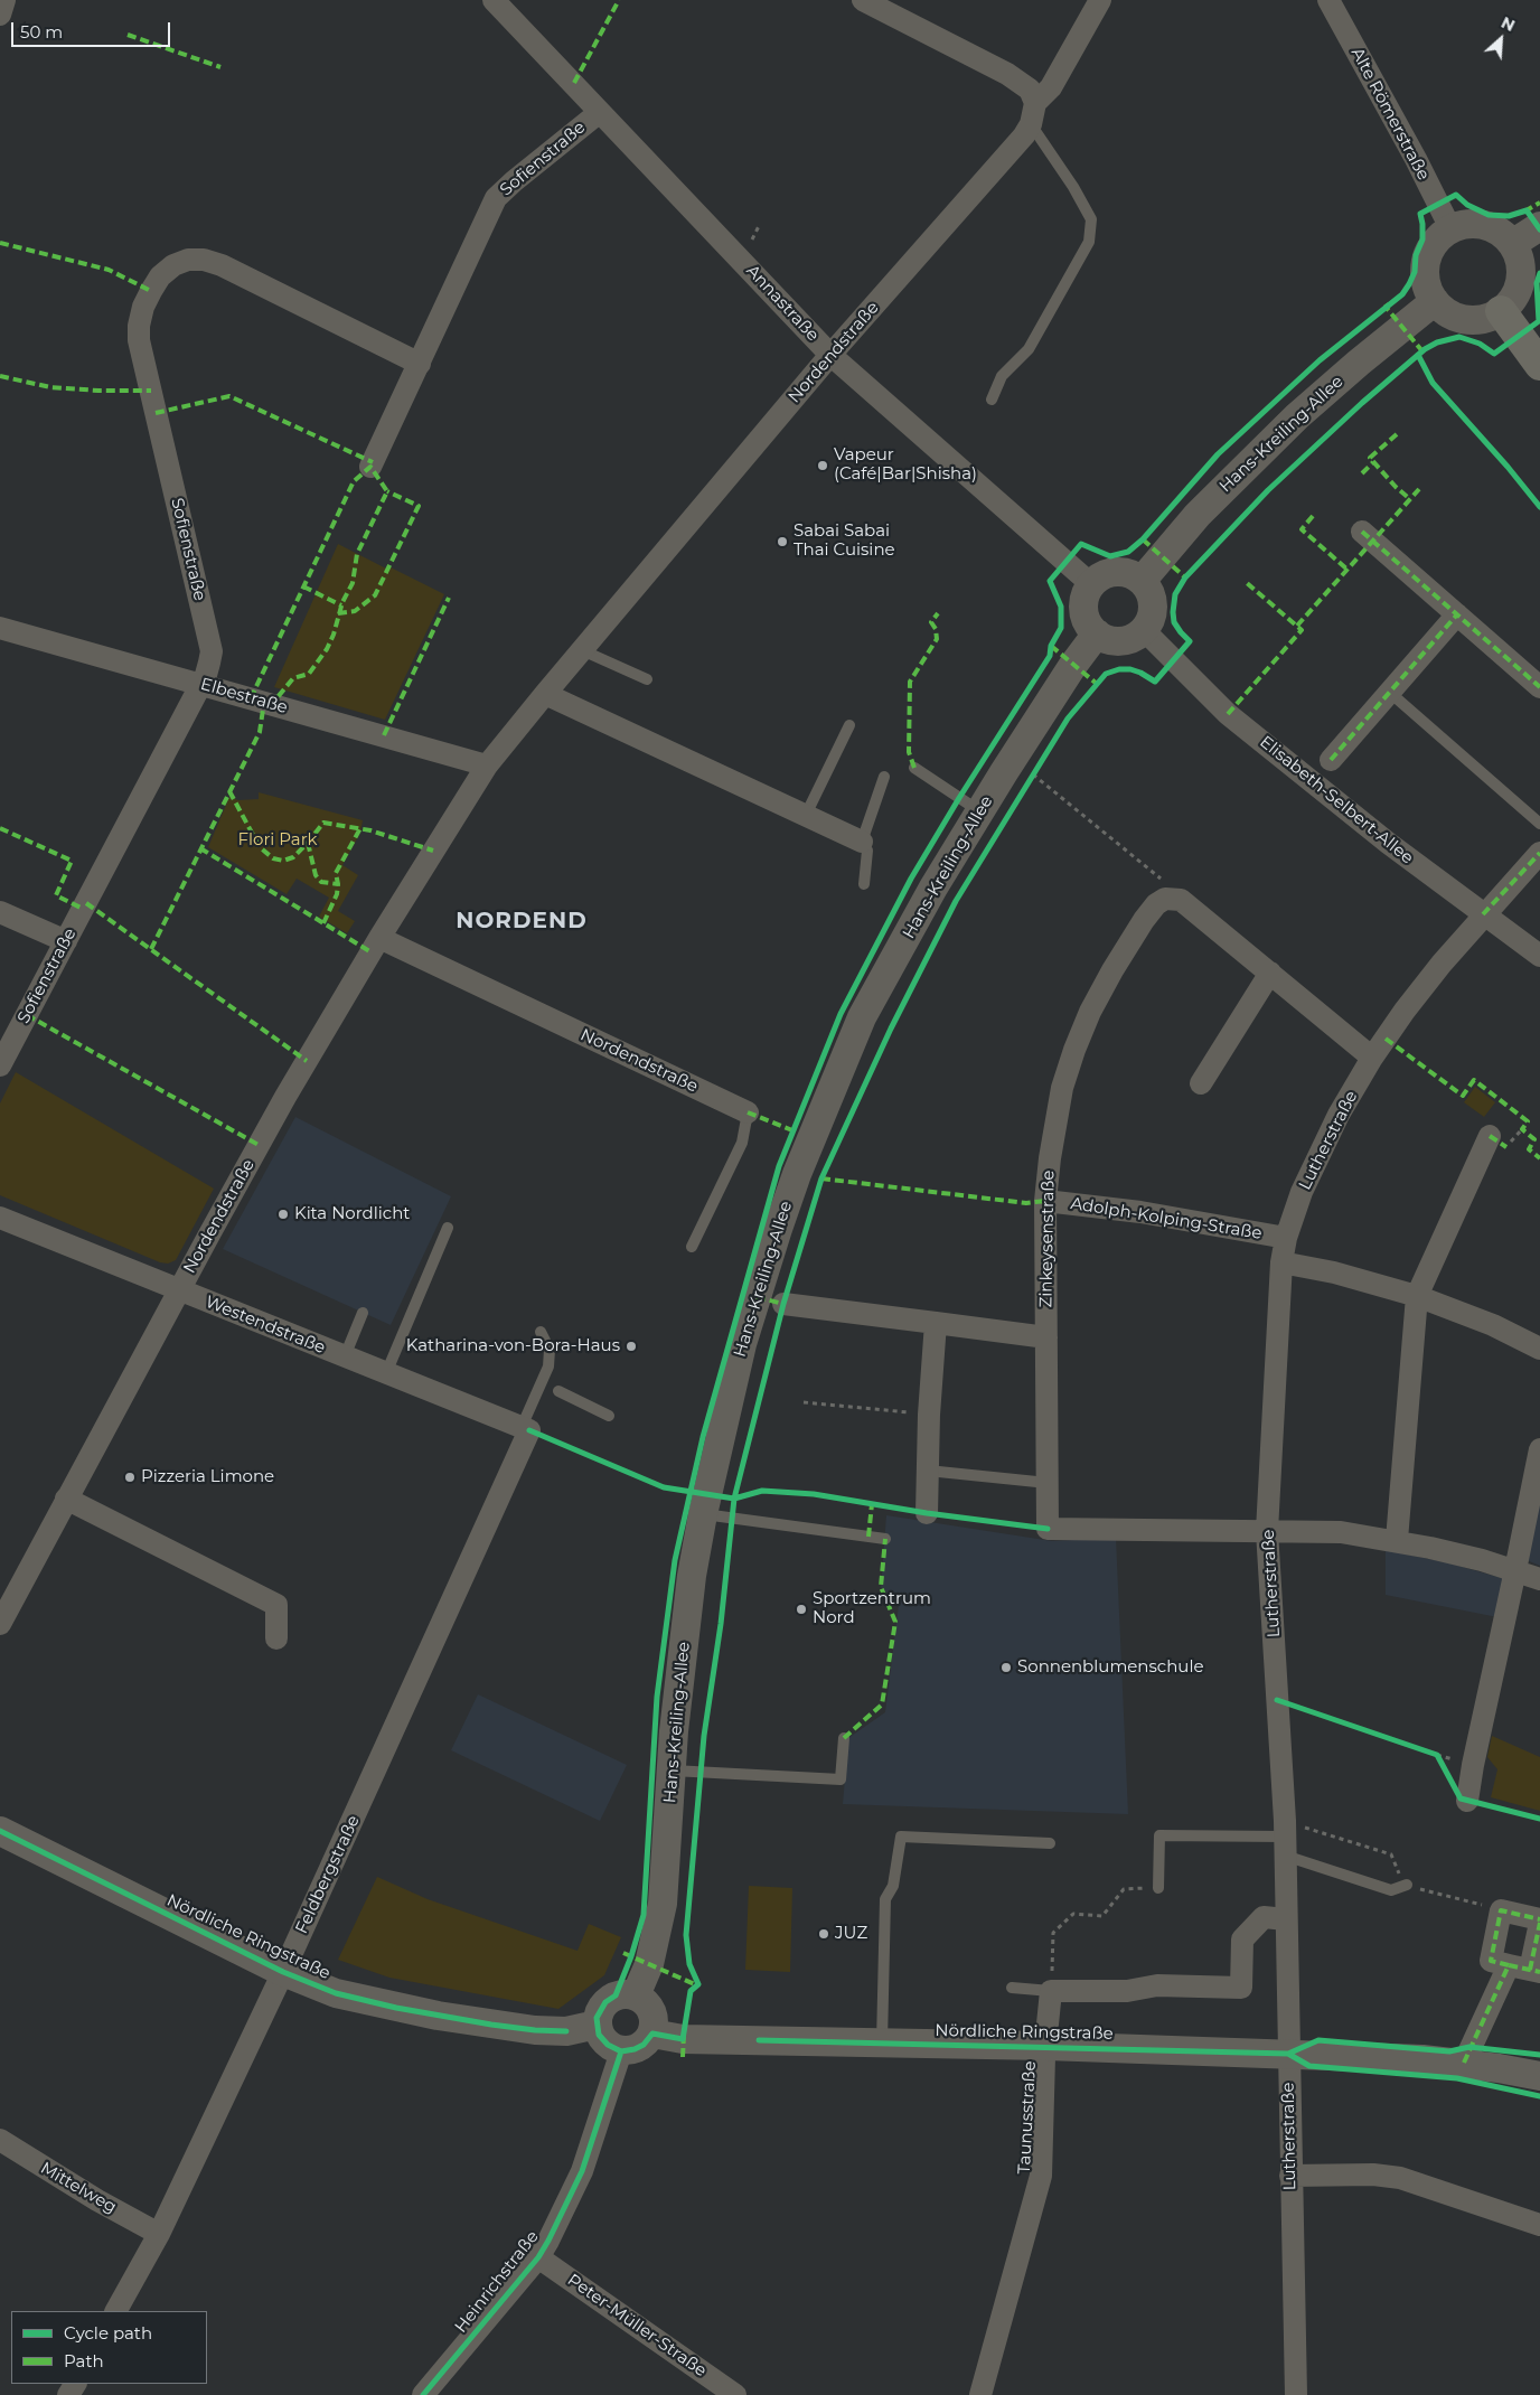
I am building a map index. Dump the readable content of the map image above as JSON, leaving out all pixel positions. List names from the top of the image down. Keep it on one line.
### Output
{"streets":{"street":["Alte Römerstraße","Sofienstraße","Annastraße","Nordendstraße","Hans-Kreiling-Allee","Elbestraße","Elisabeth-Selbert-Allee","Lutherstraße","Adolph-Kolping-Straße","Zinkeysenstraße","Westendstraße","Feldbergstraße","Nördliche Ringstraße","Taunusstraße","Mittelweg","Heinrichstraße","Peter-Müller-Straße"]},"crossings":[["Alte Römerstraße","Hans-Kreiling-Allee"],["Sofienstraße","Annastraße"],["Sofienstraße","Elbestraße"],["Annastraße","Nordendstraße"],["Annastraße","Hans-Kreiling-Allee"],["Annastraße","Elisabeth-Selbert-Allee"],["Nordendstraße","Elbestraße"],["Nordendstraße","Westendstraße"],["Hans-Kreiling-Allee","Elisabeth-Selbert-Allee"],["Hans-Kreiling-Allee","Nördliche Ringstraße"],["Hans-Kreiling-Allee","Heinrichstraße"],["Elisabeth-Selbert-Allee","Lutherstraße"],["Lutherstraße","Adolph-Kolping-Straße"],["Lutherstraße","Zinkeysenstraße"],["Lutherstraße","Nördliche Ringstraße"],["Adolph-Kolping-Straße","Zinkeysenstraße"],["Westendstraße","Feldbergstraße"],["Feldbergstraße","Nördliche Ringstraße"],["Feldbergstraße","Mittelweg"],["Nördliche Ringstraße","Taunusstraße"],["Nördliche Ringstraße","Heinrichstraße"],["Heinrichstraße","Peter-Müller-Straße"]],"districts":["NORDEND"],"parks":["Flori Park"],"places":["Vapeur (Café|Bar|Shisha)","Sabai Sabai Thai Cuisine","Kita Nordlicht","Katharina-von-Bora-Haus","Pizzeria Limone","Sportzentrum Nord","Sonnenblumenschule","JUZ"],"legend":["Cycle path","Path"],"scale_bar":"50 m","north":"top right"}
